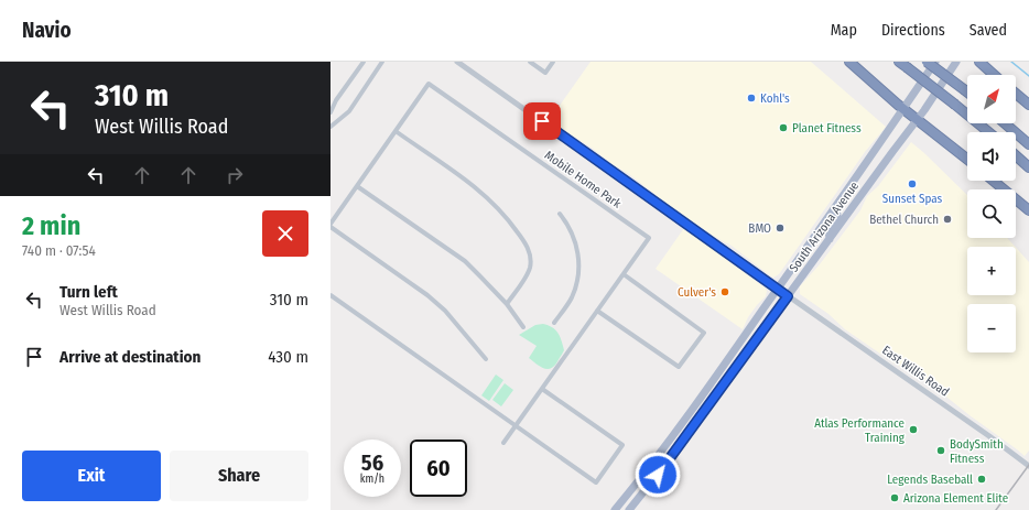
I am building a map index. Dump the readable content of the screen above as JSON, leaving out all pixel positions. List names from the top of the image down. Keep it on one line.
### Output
{"streets":{"main road":["South Arizona Avenue"],"street":["Mobile Home Park","East Willis Road"]},"crossings":[["South Arizona Avenue","East Willis Road"]],"places":["Kohl's","Planet Fitness","Sunset Spas","Bethel Church","BMO","Culver's","Atlas Performance Training","BodySmith Fitness","Legends Baseball","Arizona Element Elite"],"north":"top right","page":{"header":"Navio","nav":["Map","Directions","Saved"],"turn":["310 m","West Willis Road"],"map_buttons":["+","−"],"heading":["2 min","740 m · 07:54"],"list":[{"name":"Turn left","note":"West Willis Road","value":"310 m"},{"name":"Arrive at destination","value":"430 m"}],"speed":"56 km/h","limit":"60","buttons":["Exit","Share"]}}
